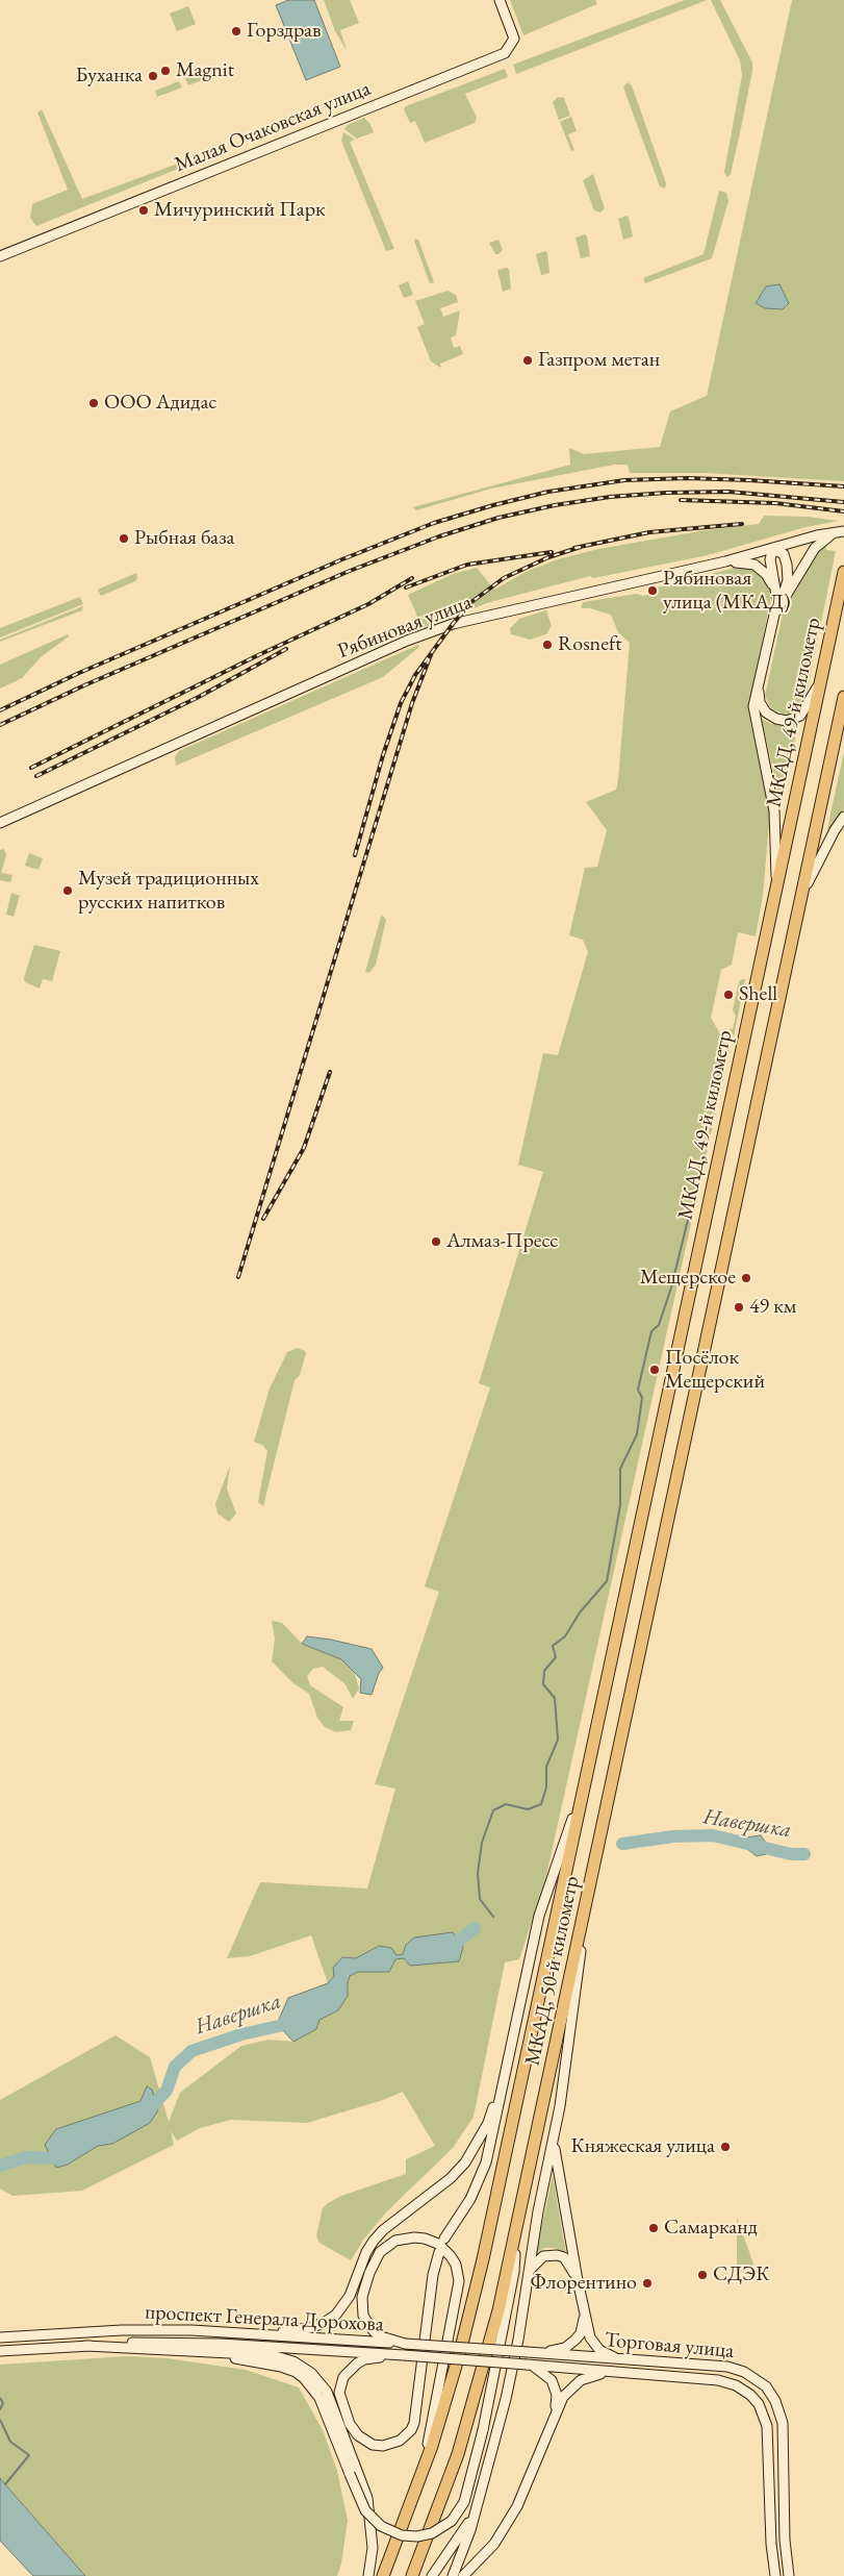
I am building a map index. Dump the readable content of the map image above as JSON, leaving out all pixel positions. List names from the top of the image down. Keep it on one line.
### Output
{"streets":{"highway":["МКАД, 49-й километр","МКАД, 50-й километр"],"street":["Малая Очаковская улица","Рябиновая улица","проспект Генерала Дорохова","Торговая улица"]},"crossings":[["МКАД, 49-й километр","МКАД, 50-й километр"],["проспект Генерала Дорохова","Торговая улица"]],"water":["Навершка"],"places":["Горздрав","Magnit","Буханка","Мичуринский Парк","Газпром метан","ООО Адидас","Рыбная база","Рябиновая улица (МКАД)","Rosneft","Музей традиционных русских напитков","Shell","Алмаз-Пресс","Мещерское","49 км","Посёлок Мещерский","Княжеская улица","Самарканд","СДЭК","Флорентино"]}
